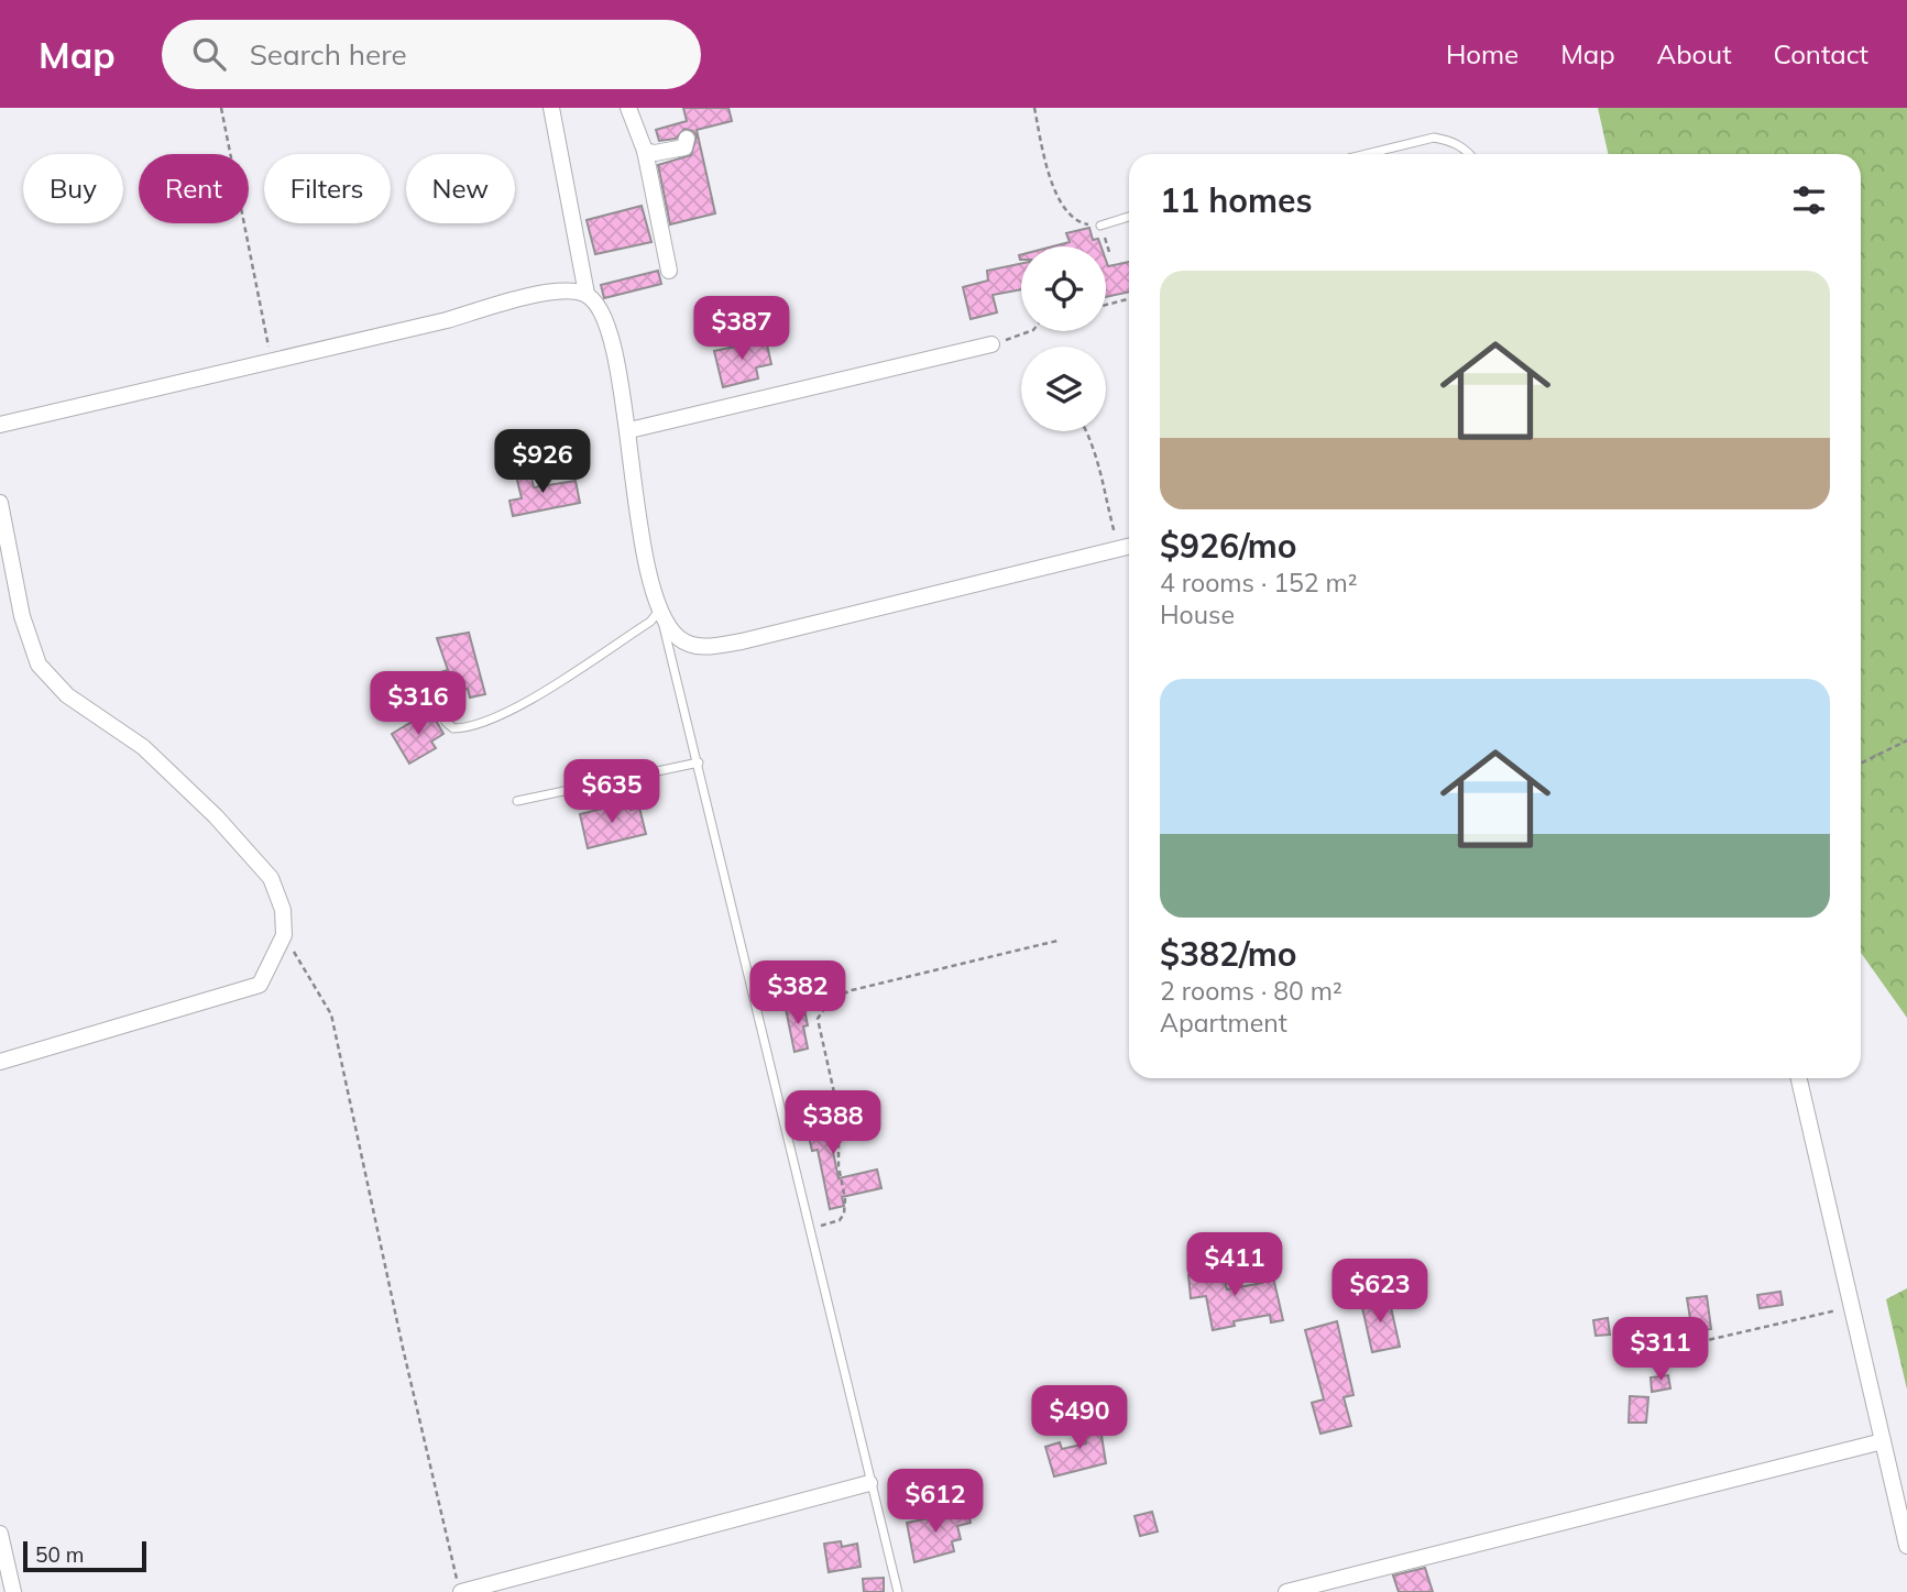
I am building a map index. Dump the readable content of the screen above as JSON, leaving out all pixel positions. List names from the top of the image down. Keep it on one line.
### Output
{"scale_bar":"50 m","page":{"header":"Map","search":"Search here","nav":["Home","Map","About","Contact"],"chip":["Buy","Rent","Filters","New"],"heading":"11 homes","list":[{"name":"$926/mo","note":"4 rooms · 152 m² · House"},{"name":"$382/mo","note":"2 rooms · 80 m² · Apartment"}],"price":["$387","$926","$316","$635","$382","$388","$411","$623","$311","$490","$612"],"scale":"50 m"}}
